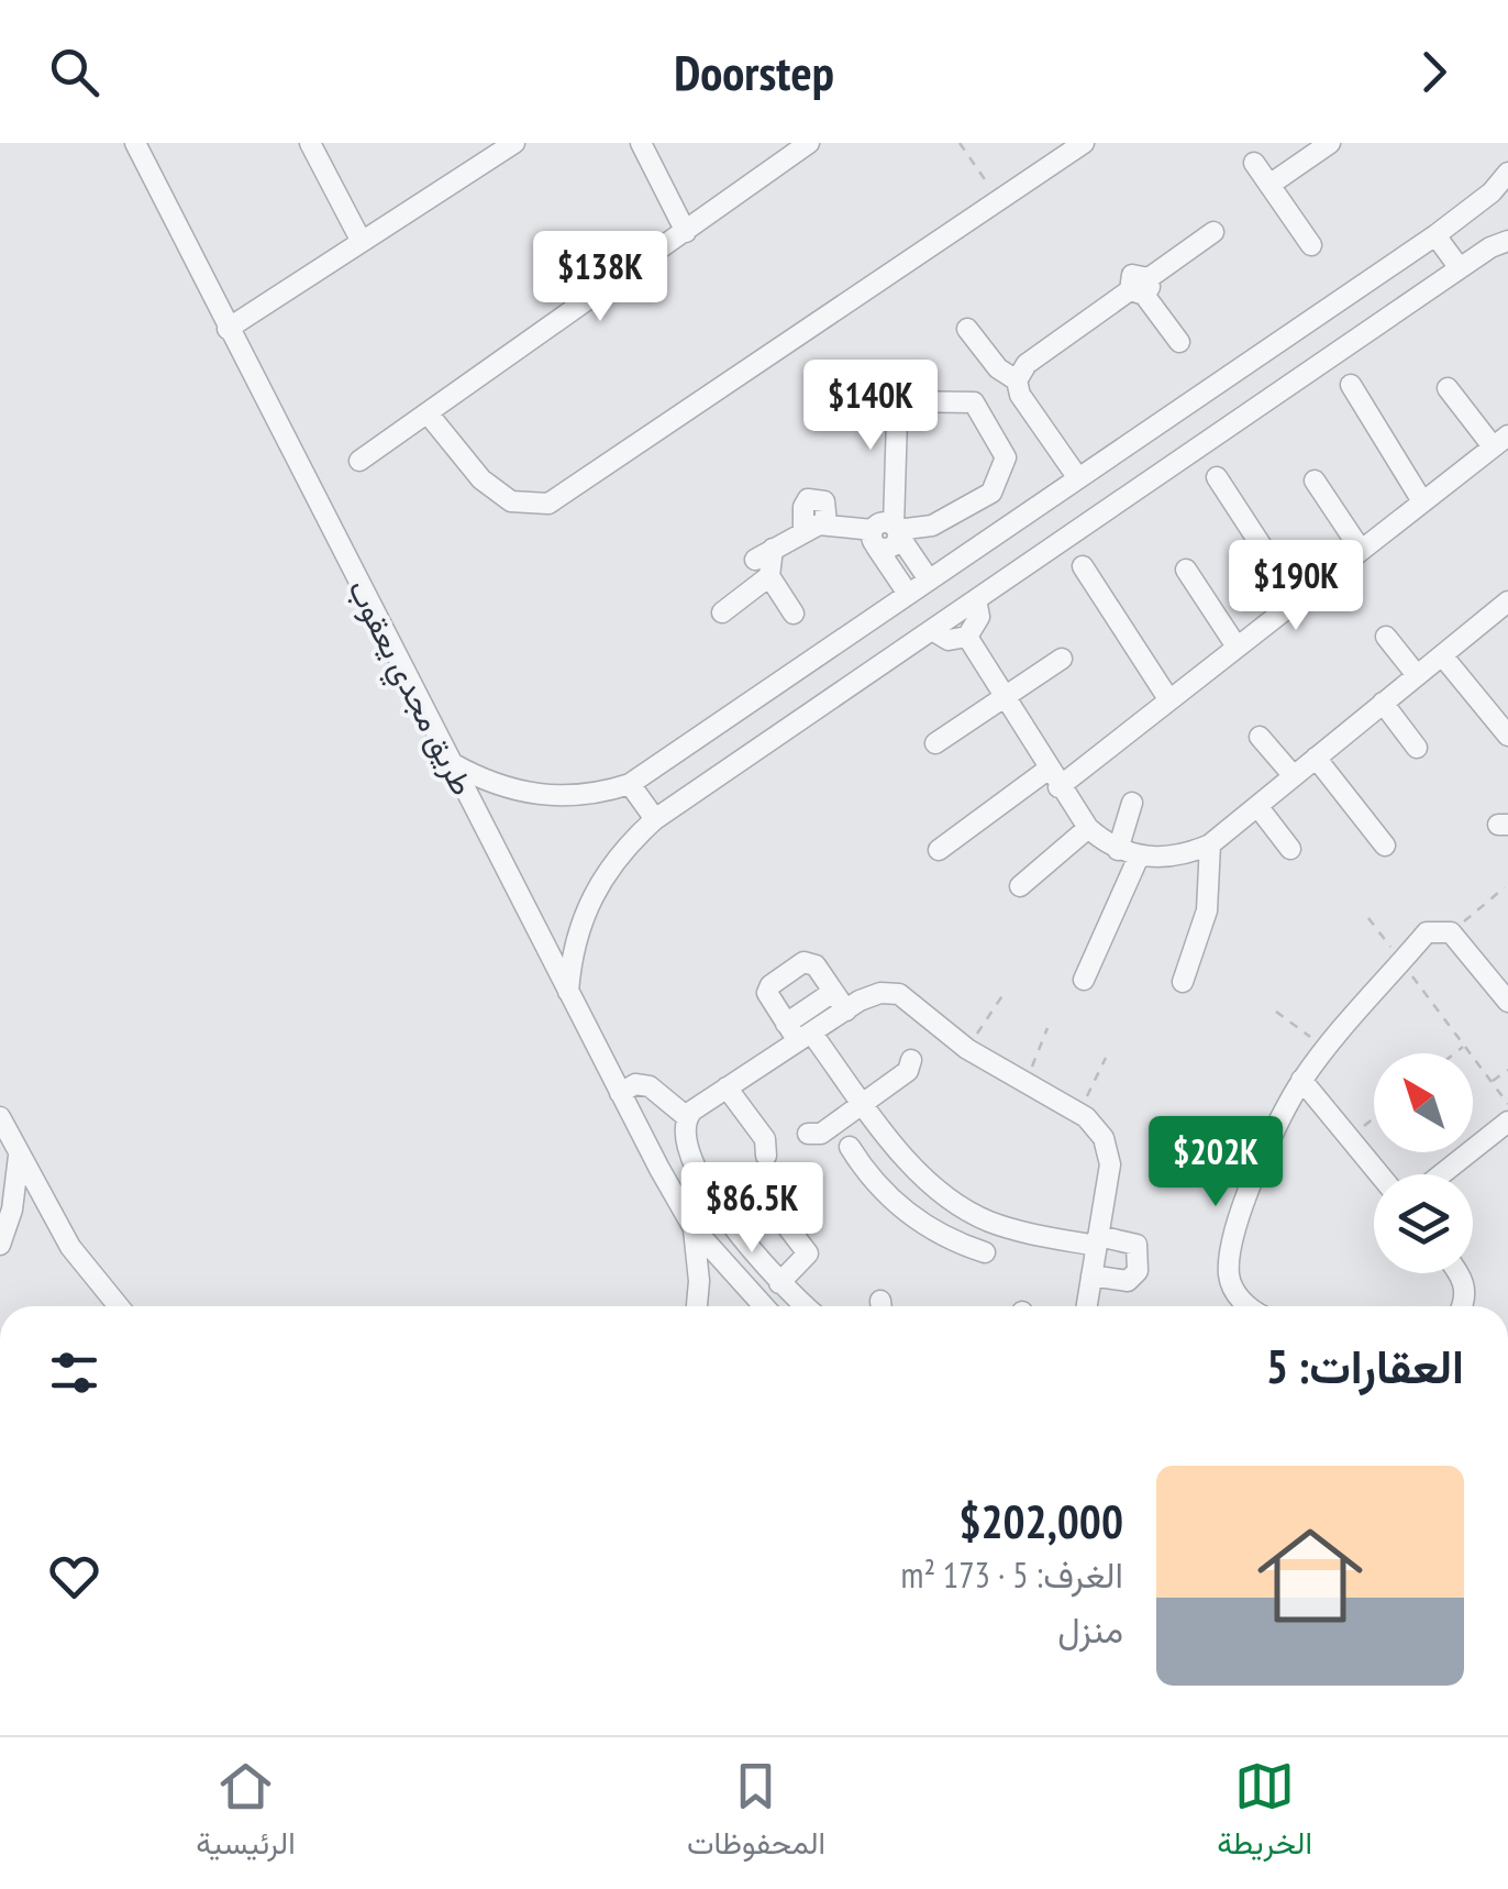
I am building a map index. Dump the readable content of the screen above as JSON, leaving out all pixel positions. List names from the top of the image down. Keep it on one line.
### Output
{"streets":{"street":["طريق مجدي يعقوب"]},"north":"top left","page":{"header":"Doorstep","price":["$138K","$140K","$190K","$202K","$86.5K"],"heading":"العقارات: 5","list":[{"name":"$202,000","note":"الغرف: 5 · 173 m² · منزل"}],"tabs":["الخريطة","المحفوظات","الرئيسية"]}}
